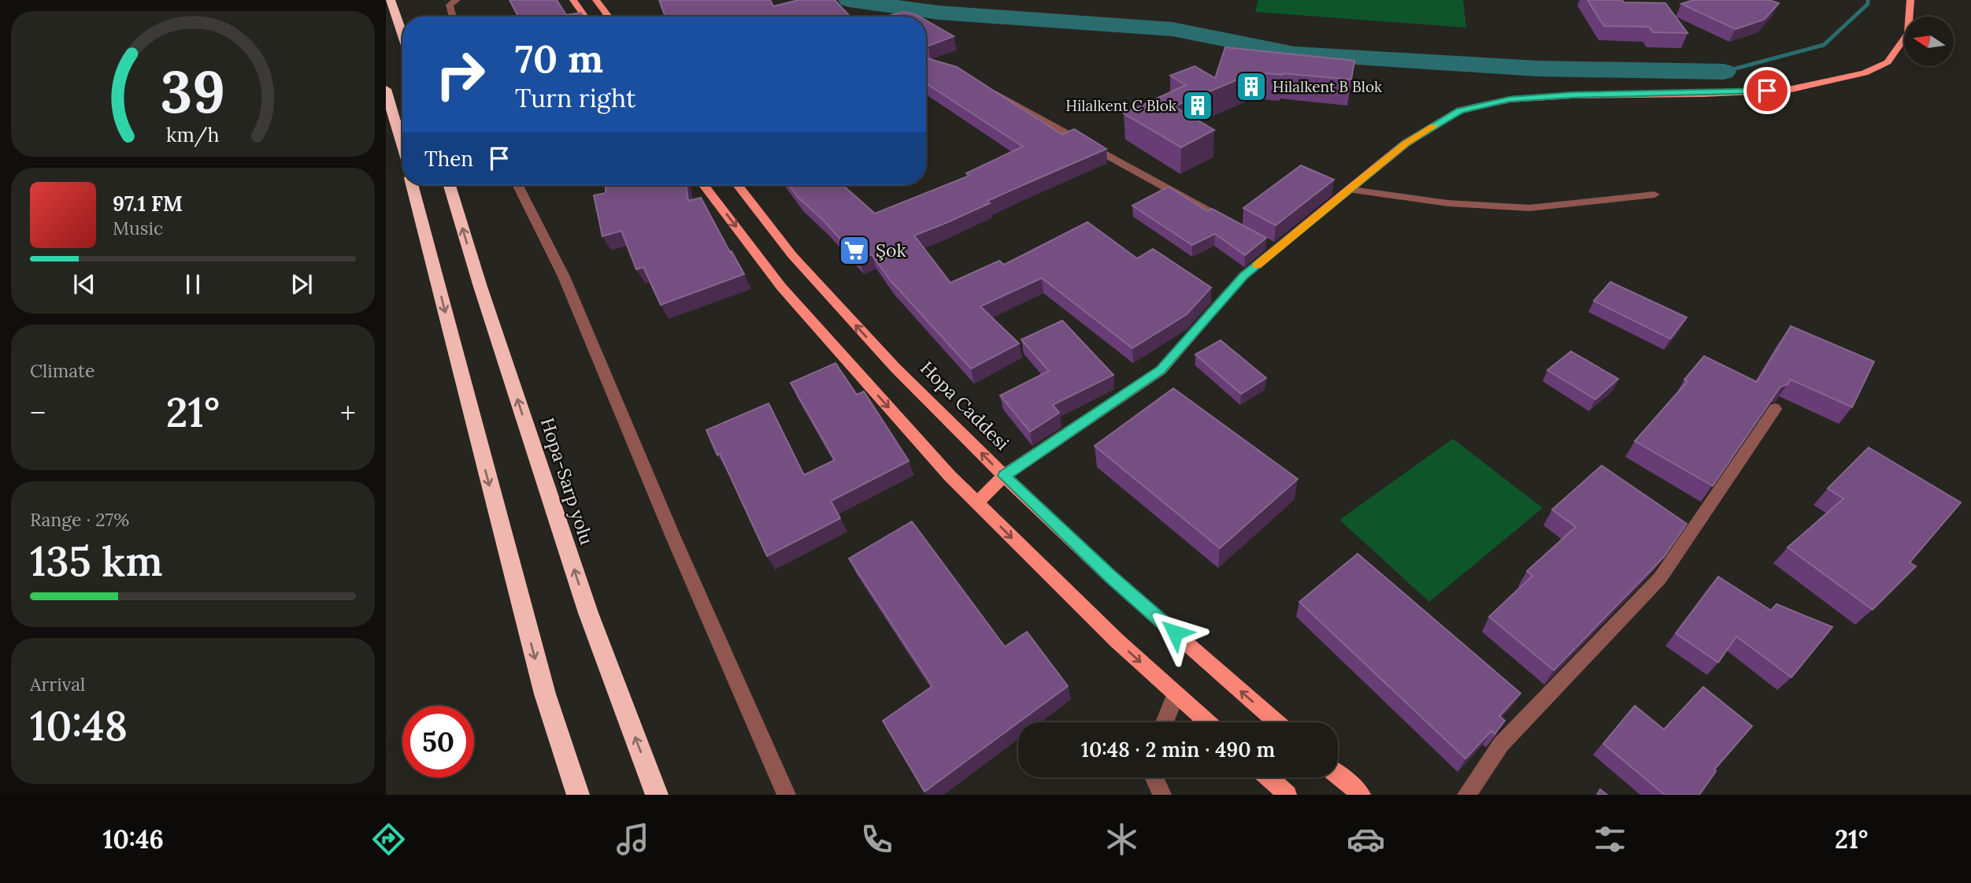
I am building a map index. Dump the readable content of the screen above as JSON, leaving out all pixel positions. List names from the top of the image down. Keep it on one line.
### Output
{"streets":{"highway":["Hopa-Sarp yolu"],"main road":["Hopa Caddesi"]},"places":{"building":["Hilalkent B Blok","Hilalkent C Blok"],"supermarket":["Şok"]},"north":"left","page":{"turn":["70 m","Turn right"],"then":"Then","song":["97.1 FM","Music"],"tile":["Climate",["Range · 27%","135 km"],["Arrival","10:48"]],"heat":["−","21°","+"],"limit":"50","trip":"10:48 · 2 min · 490 m","tabs":["10:46","21°"],"gauge":["39","km/h"]}}
